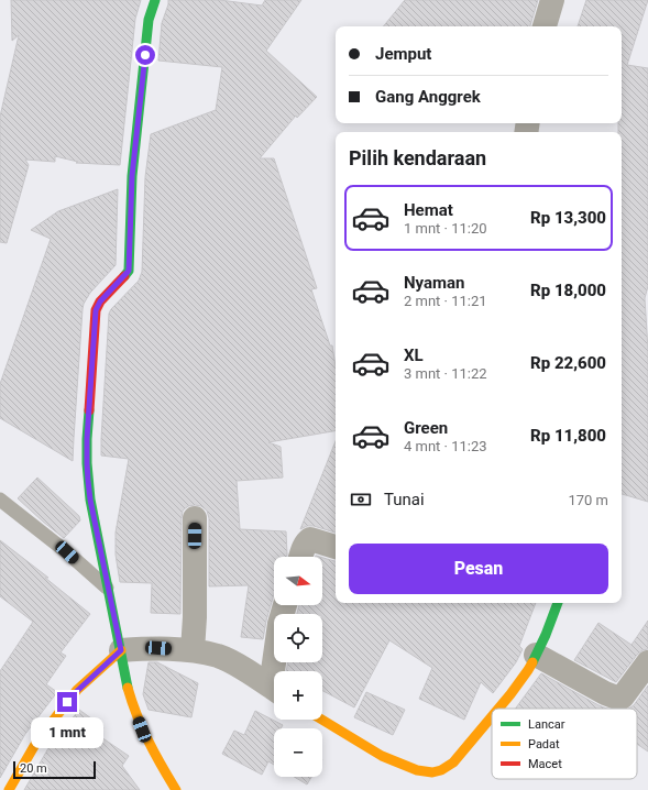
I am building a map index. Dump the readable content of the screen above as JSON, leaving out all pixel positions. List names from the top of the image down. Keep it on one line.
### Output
{"legend":["Lancar","Padat","Macet"],"scale_bar":"20 m","north":"right","page":{"banner":["Jemput","Gang Anggrek"],"heading":"Pilih kendaraan","list":[{"name":"Hemat","note":"1 mnt · 11:20","value":"Rp 13,300"},{"name":"Nyaman","note":"2 mnt · 11:21","value":"Rp 18,000"},{"name":"XL","note":"3 mnt · 11:22","value":"Rp 22,600"},{"name":"Green","note":"4 mnt · 11:23","value":"Rp 11,800"}],"pay":["Tunai","170 m"],"buttons":"Pesan","map_buttons":["+","−"],"bubble":"1 mnt","scale":"20 m"}}
